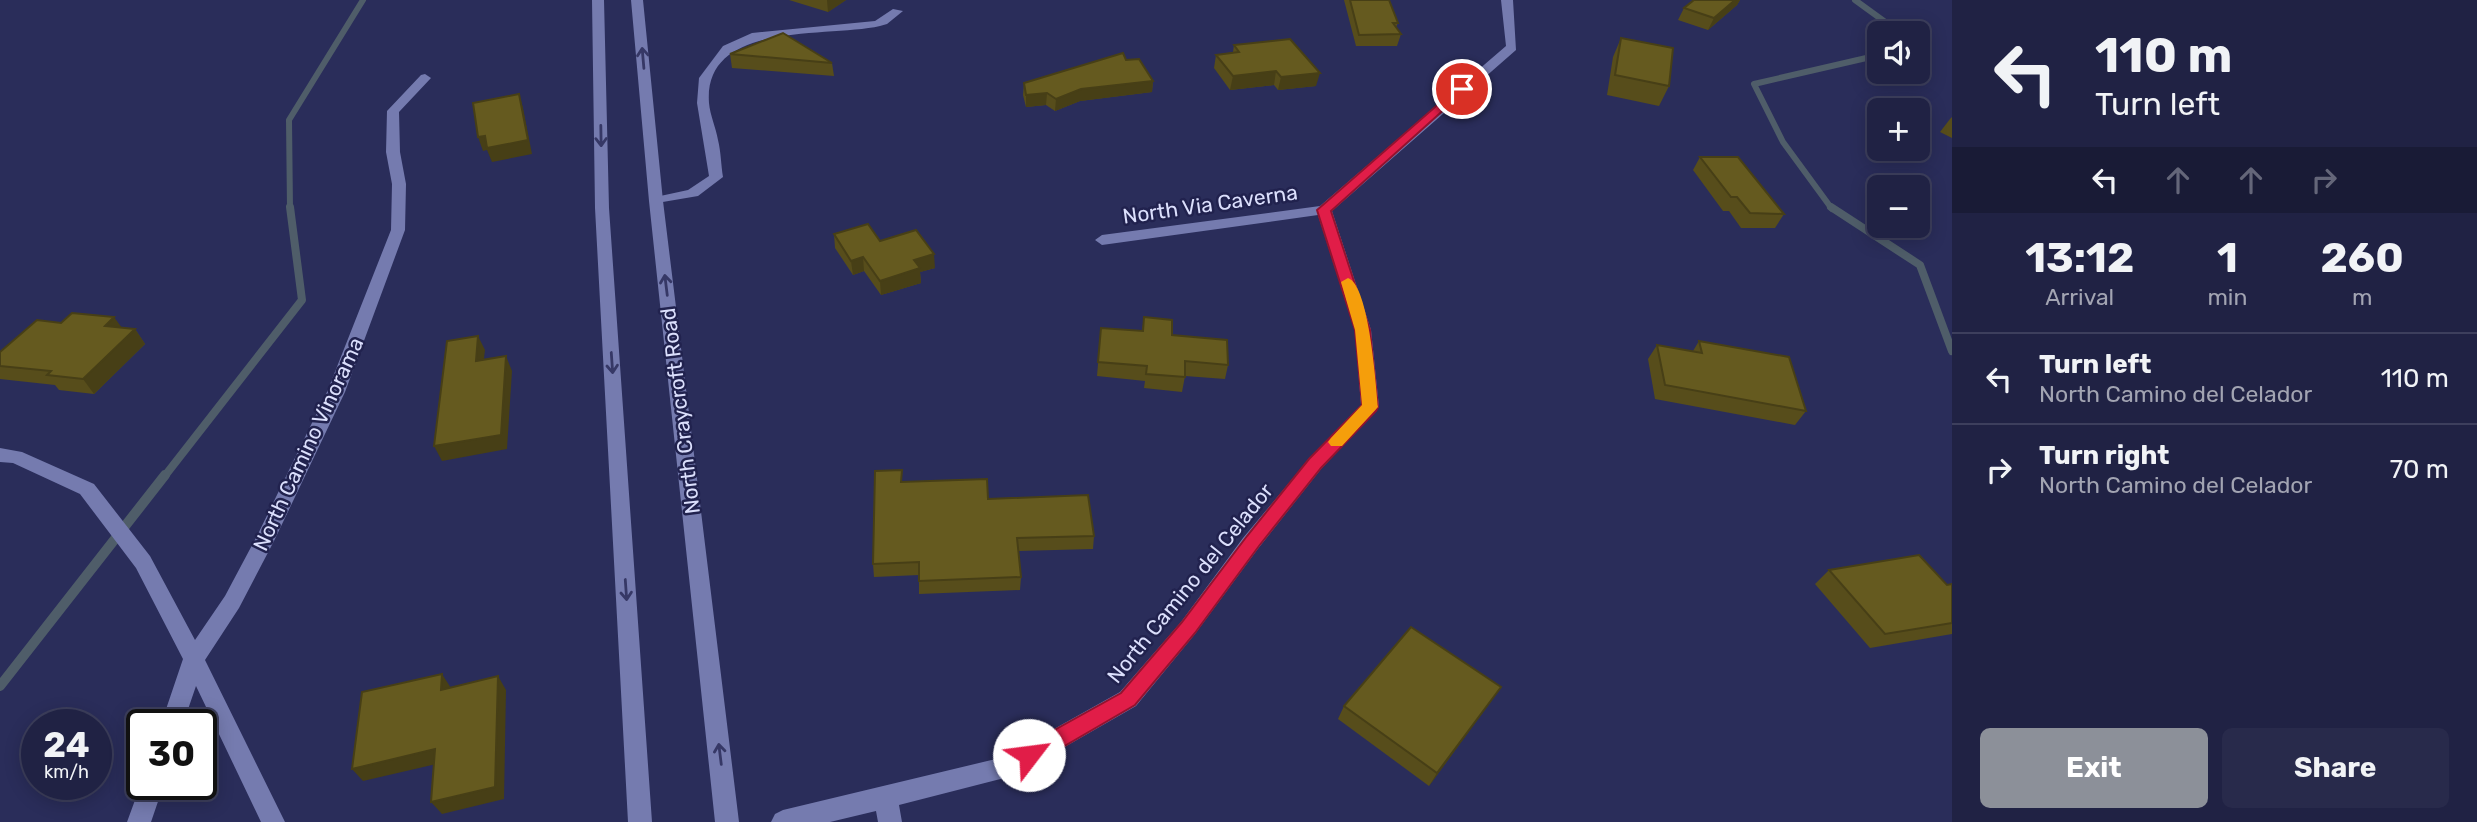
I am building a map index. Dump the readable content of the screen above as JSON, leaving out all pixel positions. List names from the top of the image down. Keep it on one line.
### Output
{"streets":{"street":["North Via Caverna","North Craycroft Road","North Camino Vinorama","North Camino del Celador"]},"crossings":[["North Via Caverna","North Camino del Celador"]],"page":{"turn":["110 m","Turn left"],"map_buttons":["+","−"],"eta":["13:12","Arrival","1","min","260","m"],"list":[{"name":"Turn left","note":"North Camino del Celador","value":"110 m"},{"name":"Turn right","note":"North Camino del Celador","value":"70 m"}],"speed":"24 km/h","limit":"30","buttons":["Exit","Share"]}}
